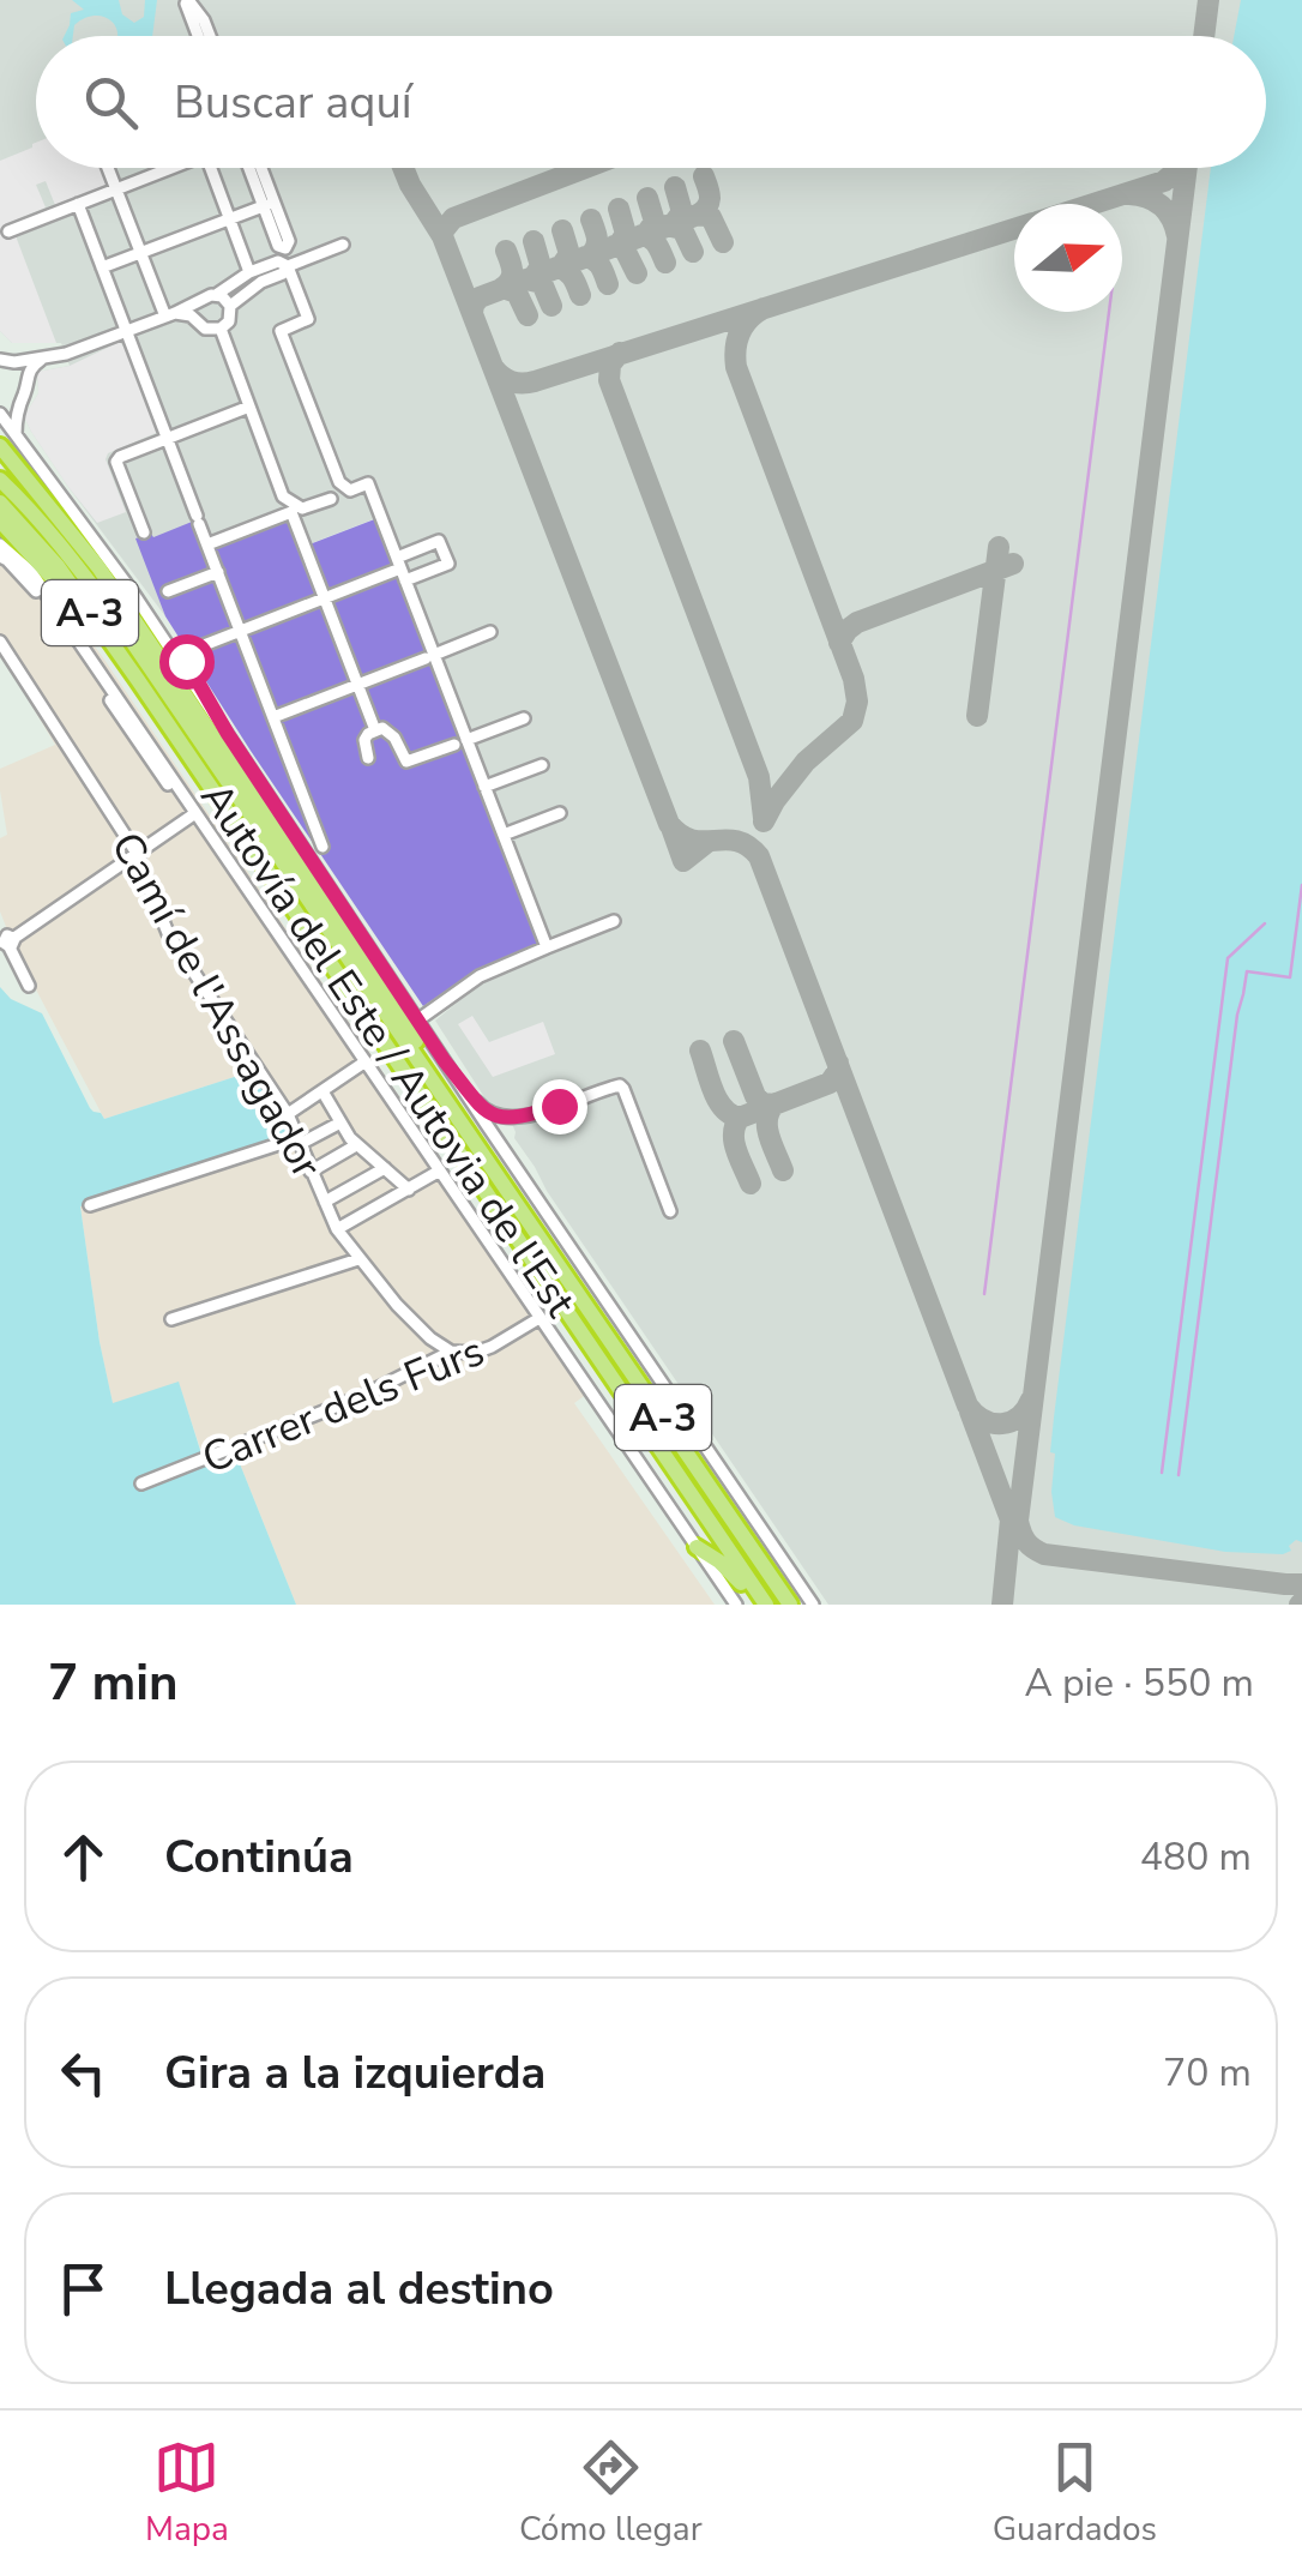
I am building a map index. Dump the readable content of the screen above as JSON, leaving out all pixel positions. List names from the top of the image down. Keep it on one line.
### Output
{"streets":{"highway":["A-3","Autovía del Este / Autovia de l'Est"],"street":["Camí de l'Assagador","Carrer dels Furs"]},"crossings":[["Camí de l'Assagador","Carrer dels Furs"]],"north":"right","page":{"search":"Buscar aquí","heading":["7 min","A pie · 550 m"],"list":[["Continúa","480 m"],["Gira a la izquierda","70 m"],"Llegada al destino"],"nav":["Mapa","Cómo llegar","Guardados"]}}
